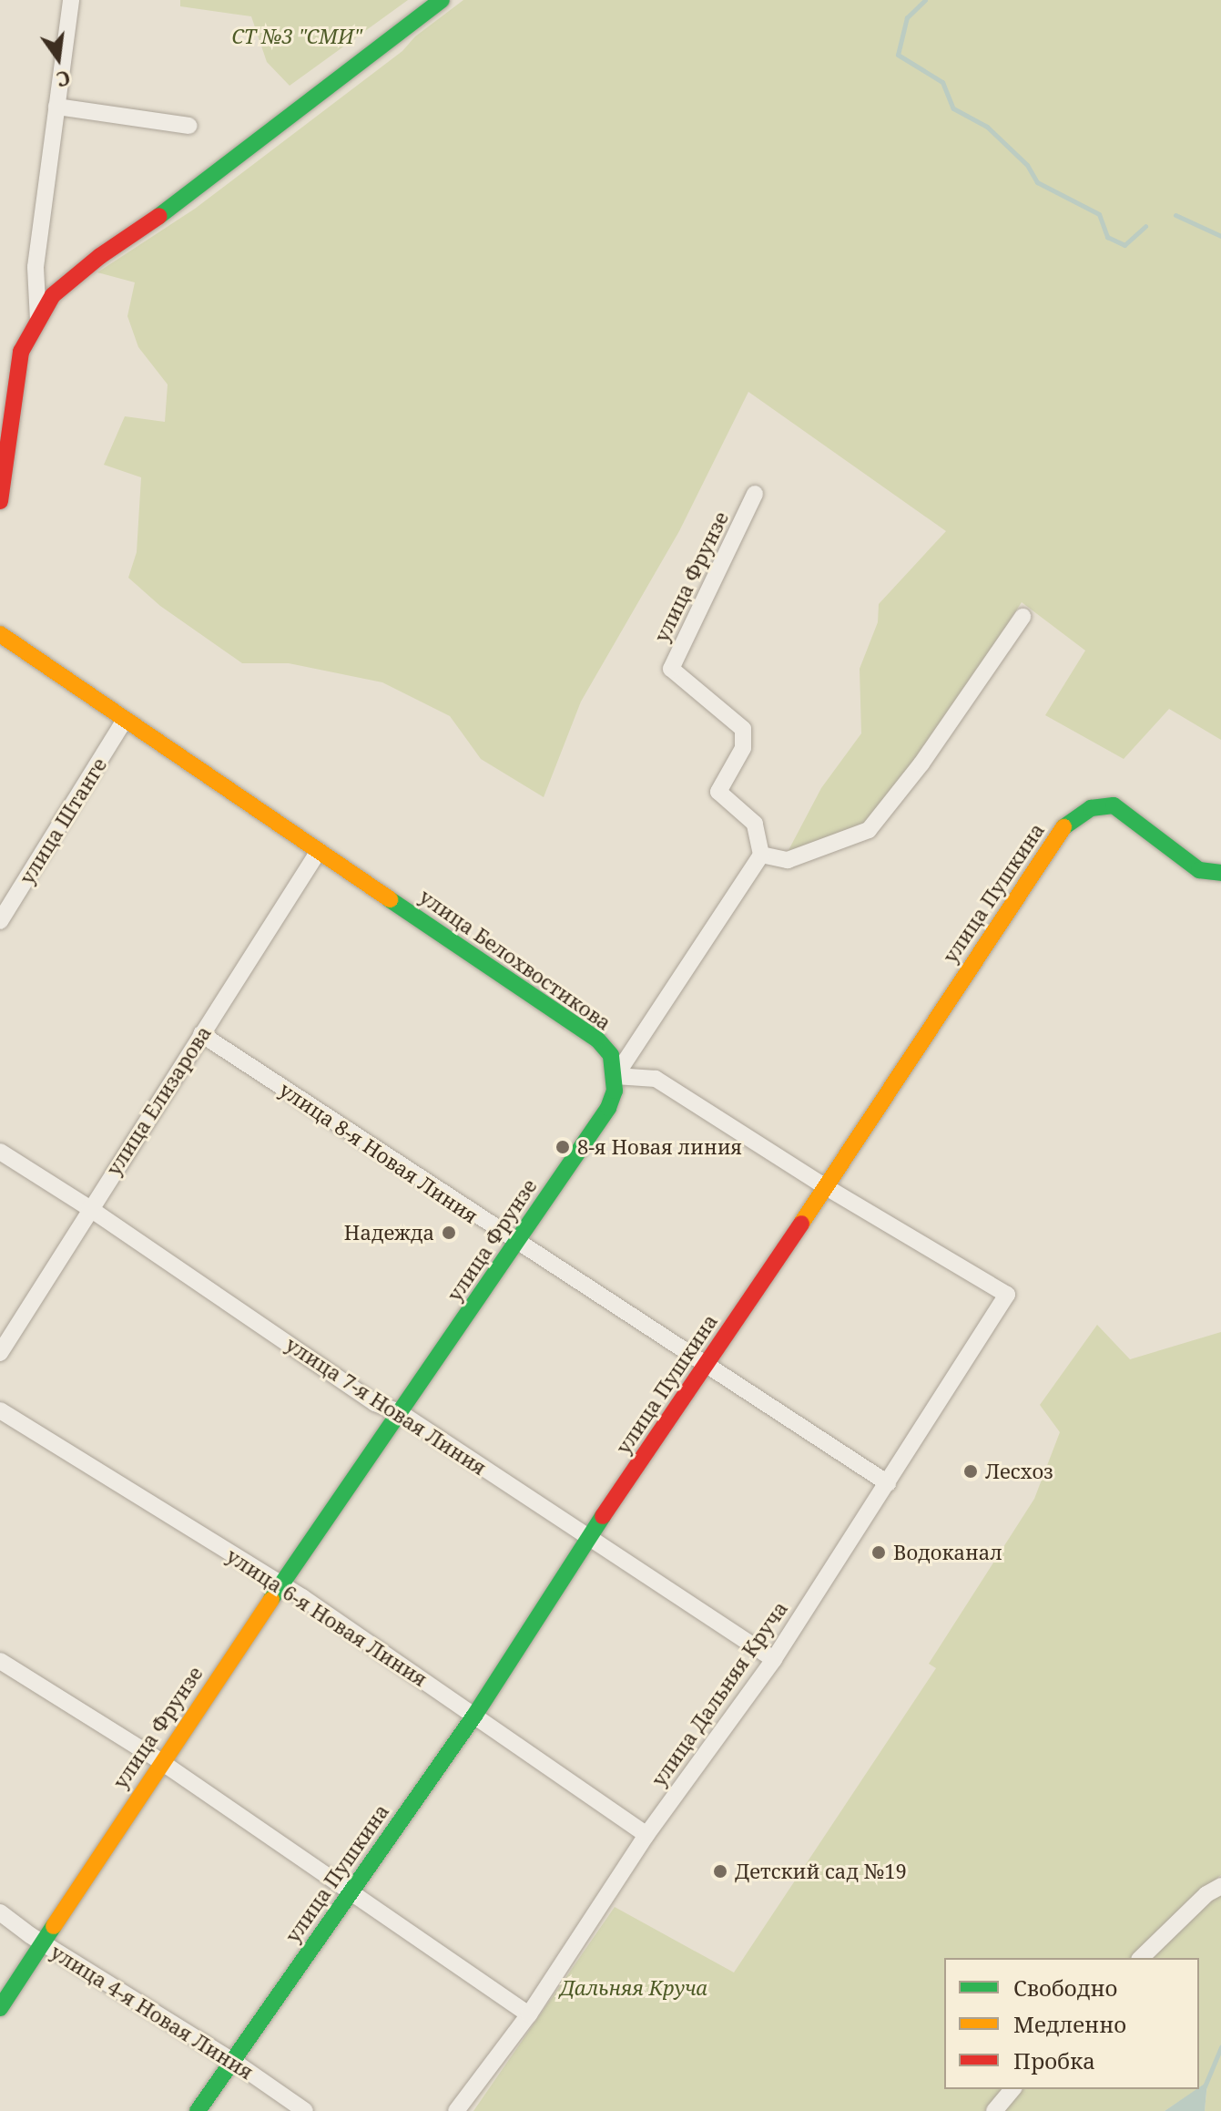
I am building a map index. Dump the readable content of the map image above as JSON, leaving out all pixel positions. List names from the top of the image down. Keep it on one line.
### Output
{"streets":{"street":["улица Фрунзе","улица Штанге","улица Пушкина","улица Белохвостикова","улица Елизарова","улица 8-я Новая Линия","улица 7-я Новая Линия","улица 6-я Новая Линия","улица Дальняя Круча","улица 4-я Новая Линия"]},"crossings":[["улица Фрунзе","улица Белохвостикова"],["улица Фрунзе","улица 8-я Новая Линия"],["улица Фрунзе","улица 7-я Новая Линия"],["улица Фрунзе","улица 6-я Новая Линия"],["улица Фрунзе","улица 4-я Новая Линия"],["улица Штанге","улица Белохвостикова"],["улица Пушкина","улица 8-я Новая Линия"],["улица Пушкина","улица 7-я Новая Линия"],["улица Пушкина","улица 6-я Новая Линия"],["улица Пушкина","улица Дальняя Круча"],["улица Пушкина","улица 4-я Новая Линия"],["улица Белохвостикова","улица Елизарова"],["улица Елизарова","улица 8-я Новая Линия"],["улица Елизарова","улица 7-я Новая Линия"],["улица 8-я Новая Линия","улица Дальняя Круча"],["улица 7-я Новая Линия","улица Дальняя Круча"],["улица 6-я Новая Линия","улица Дальняя Круча"]],"parks":["СТ №3 \"СМИ\"","Дальняя Круча"],"places":["8-я Новая линия","Надежда","Лесхоз","Водоканал","Детский сад №19"],"legend":["Свободно","Медленно","Пробка"],"north":"bottom"}
